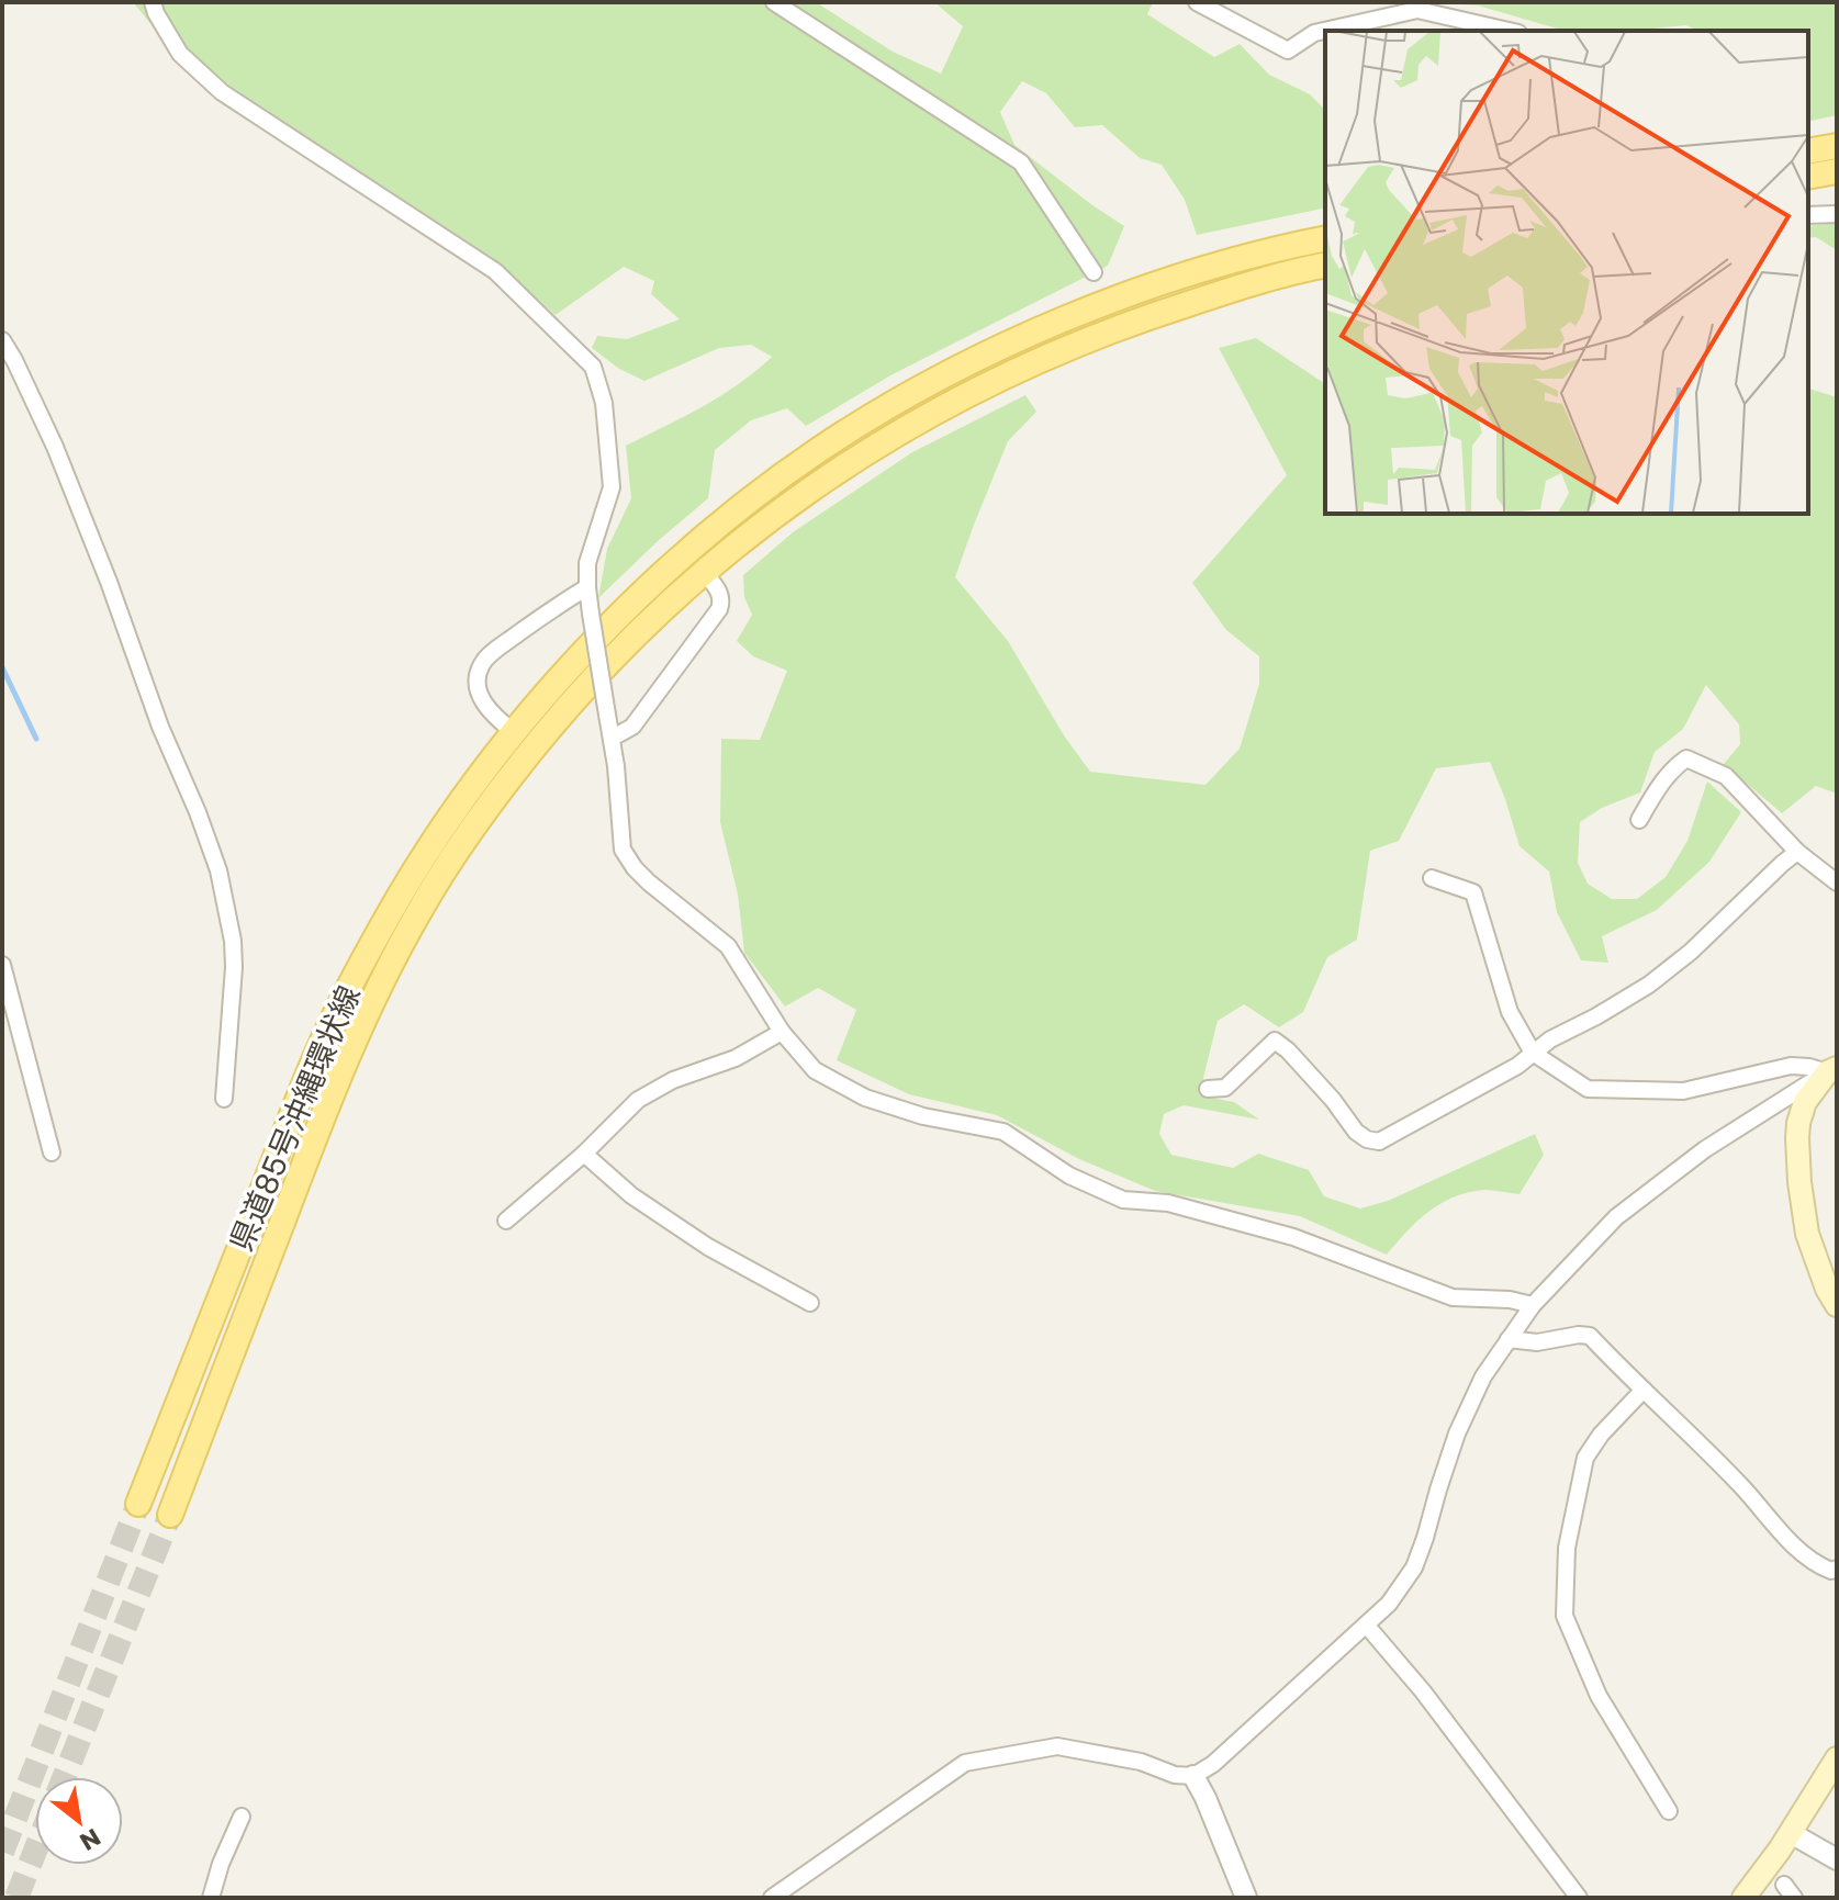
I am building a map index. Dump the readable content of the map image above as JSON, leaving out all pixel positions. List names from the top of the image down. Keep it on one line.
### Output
{"streets":{"main road":["県道85号沖縄環状線"]},"north":"bottom right"}
